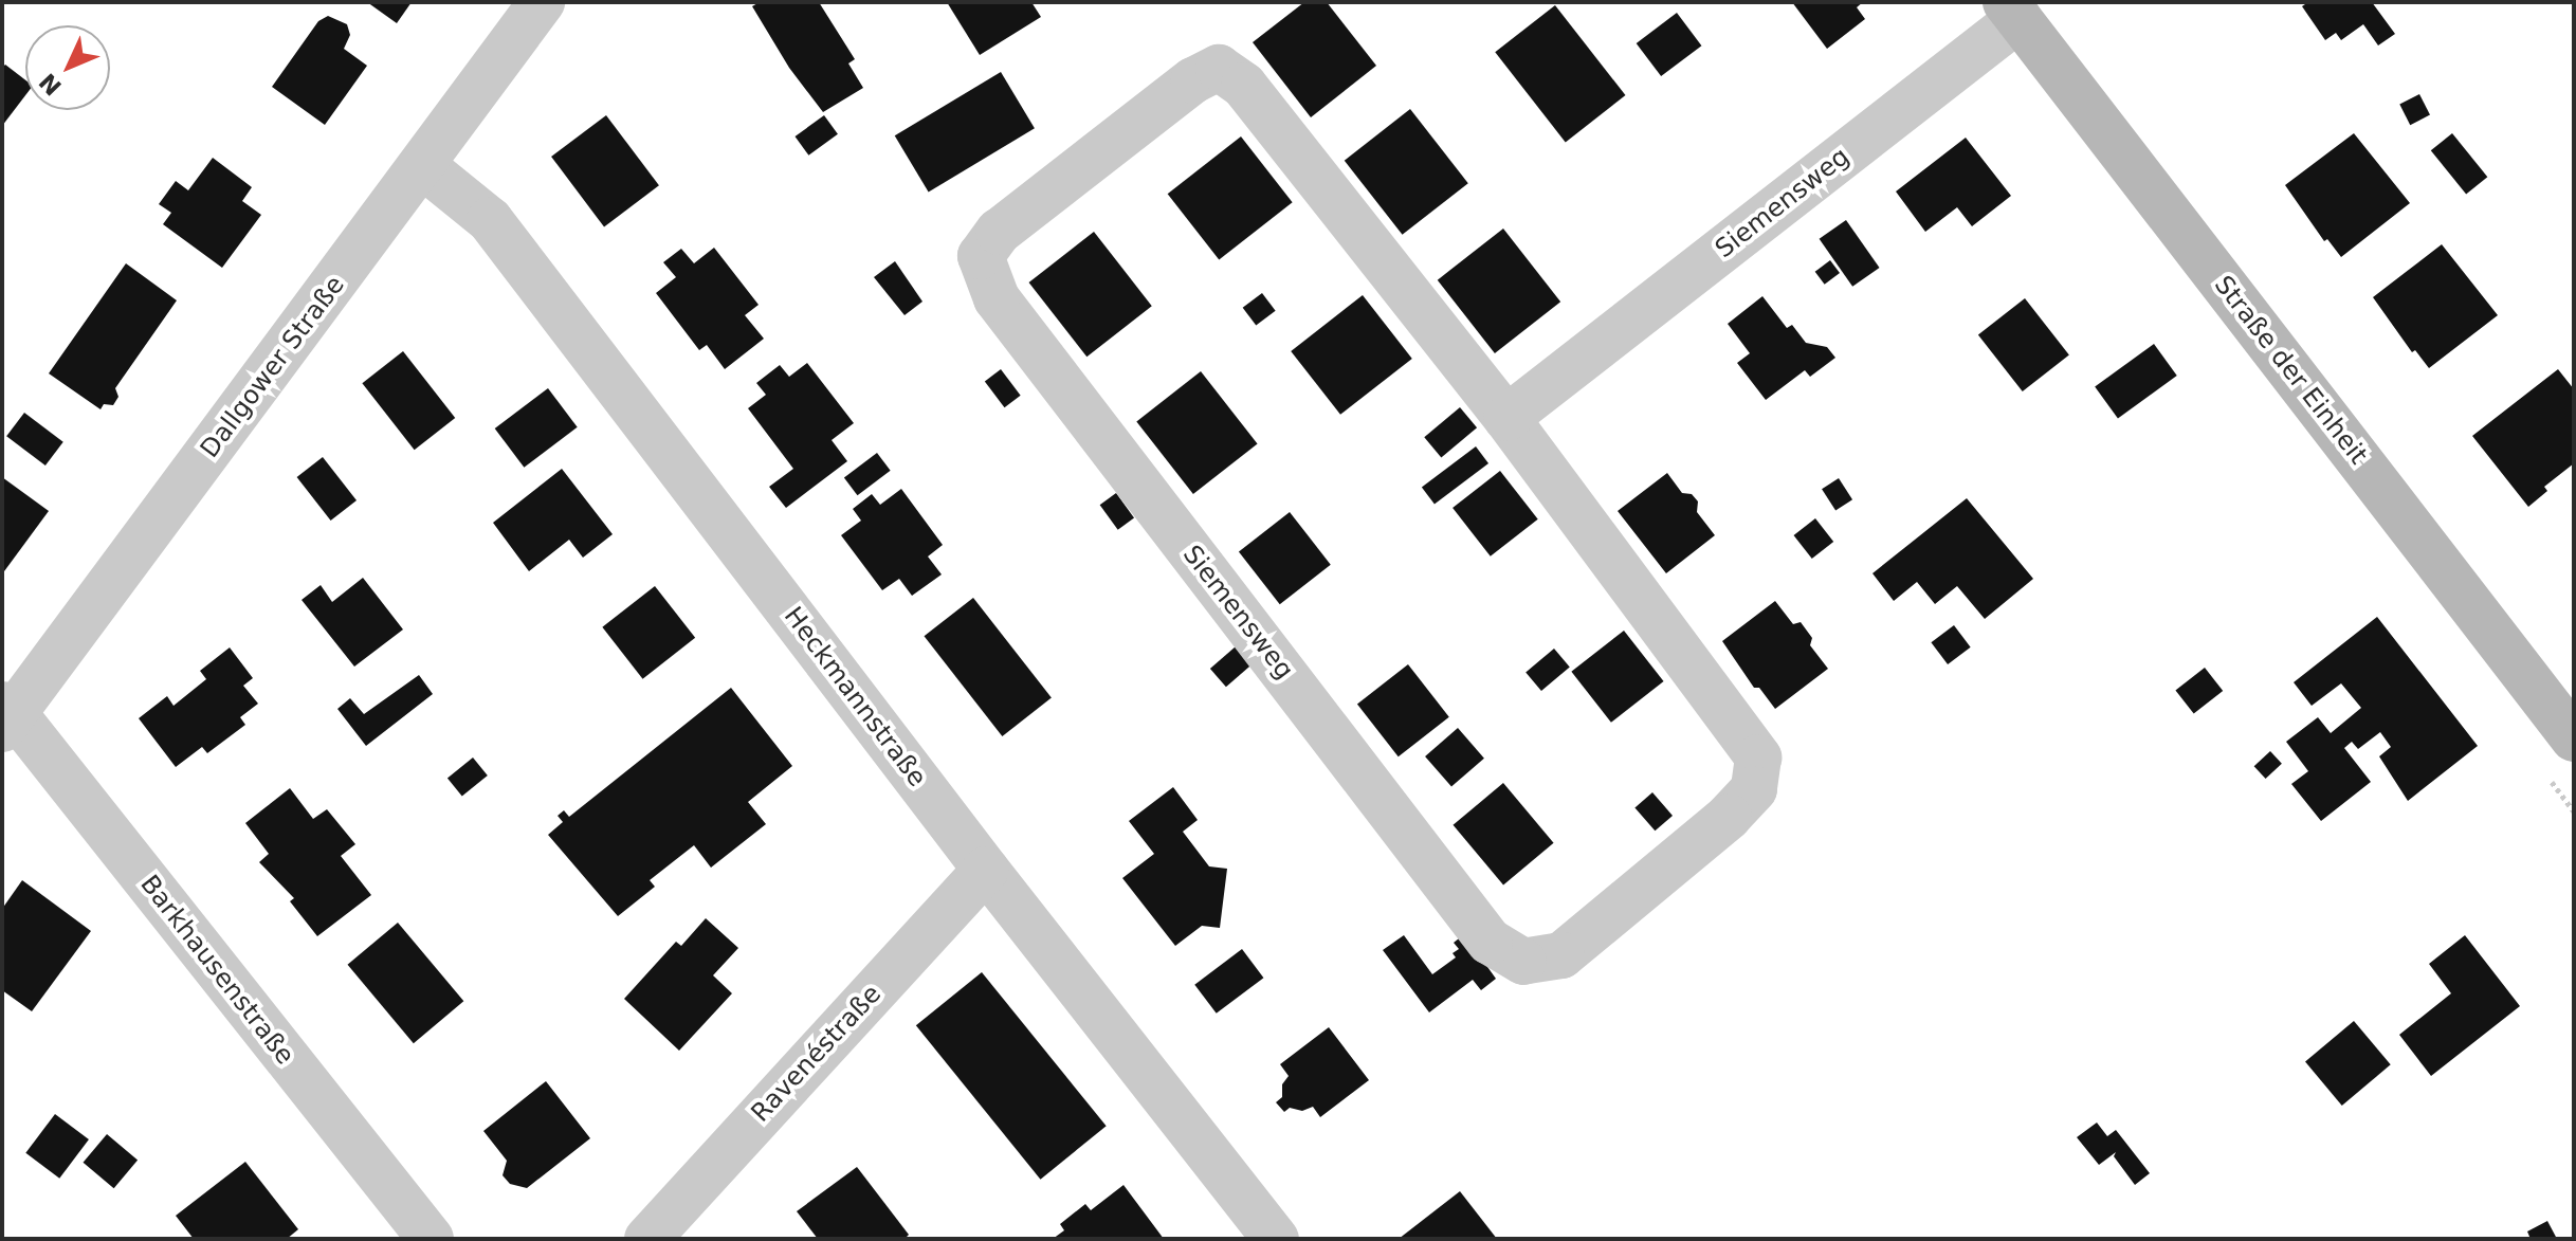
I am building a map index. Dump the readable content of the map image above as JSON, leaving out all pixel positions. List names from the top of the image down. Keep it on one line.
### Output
{"streets":{"street":["Siemensweg","Dallgower Straße","Straße der Einheit","Heckmannstraße","Barkhausenstraße","Ravenéstraße"]},"crossings":[["Siemensweg","Straße der Einheit"],["Dallgower Straße","Heckmannstraße"],["Dallgower Straße","Barkhausenstraße"],["Heckmannstraße","Ravenéstraße"]],"north":"bottom left"}
